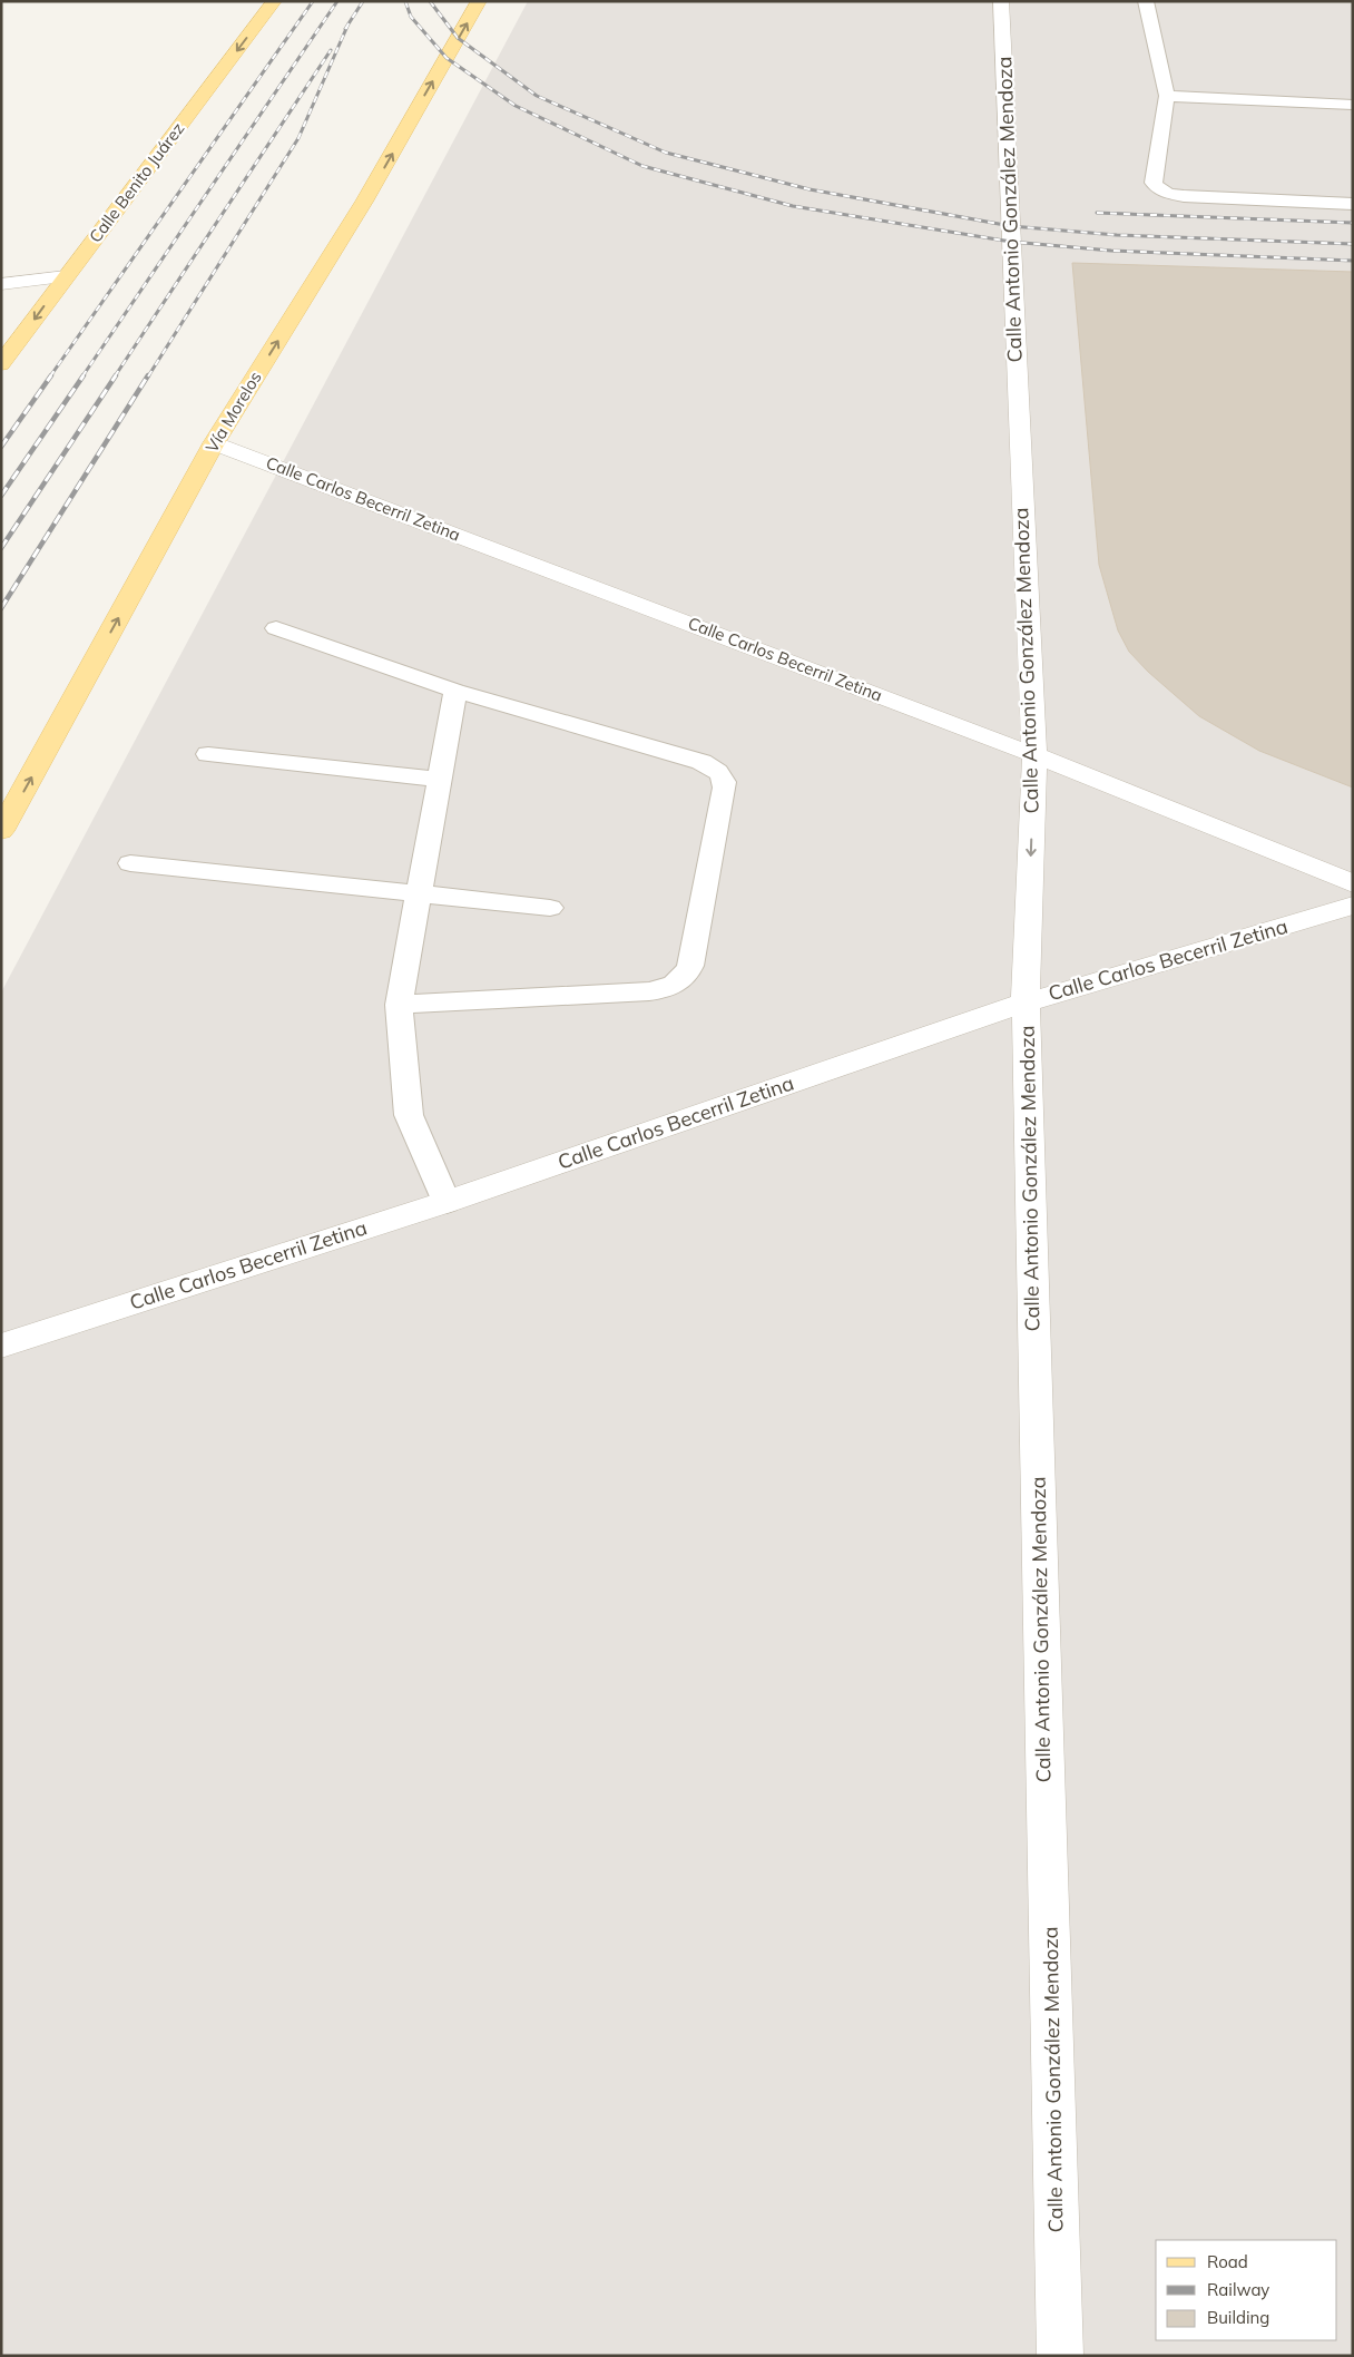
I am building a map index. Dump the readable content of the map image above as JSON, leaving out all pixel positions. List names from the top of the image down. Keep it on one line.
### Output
{"streets":{"main road":["Calle Benito Juárez","Vía Morelos"],"street":["Calle Antonio González Mendoza","Calle Carlos Becerril Zetina"]},"crossings":[["Calle Antonio González Mendoza","Calle Carlos Becerril Zetina"],["Vía Morelos","Calle Carlos Becerril Zetina"]],"one_way":["Calle Benito Juárez","Vía Morelos"],"legend":["Road","Railway","Building"]}
